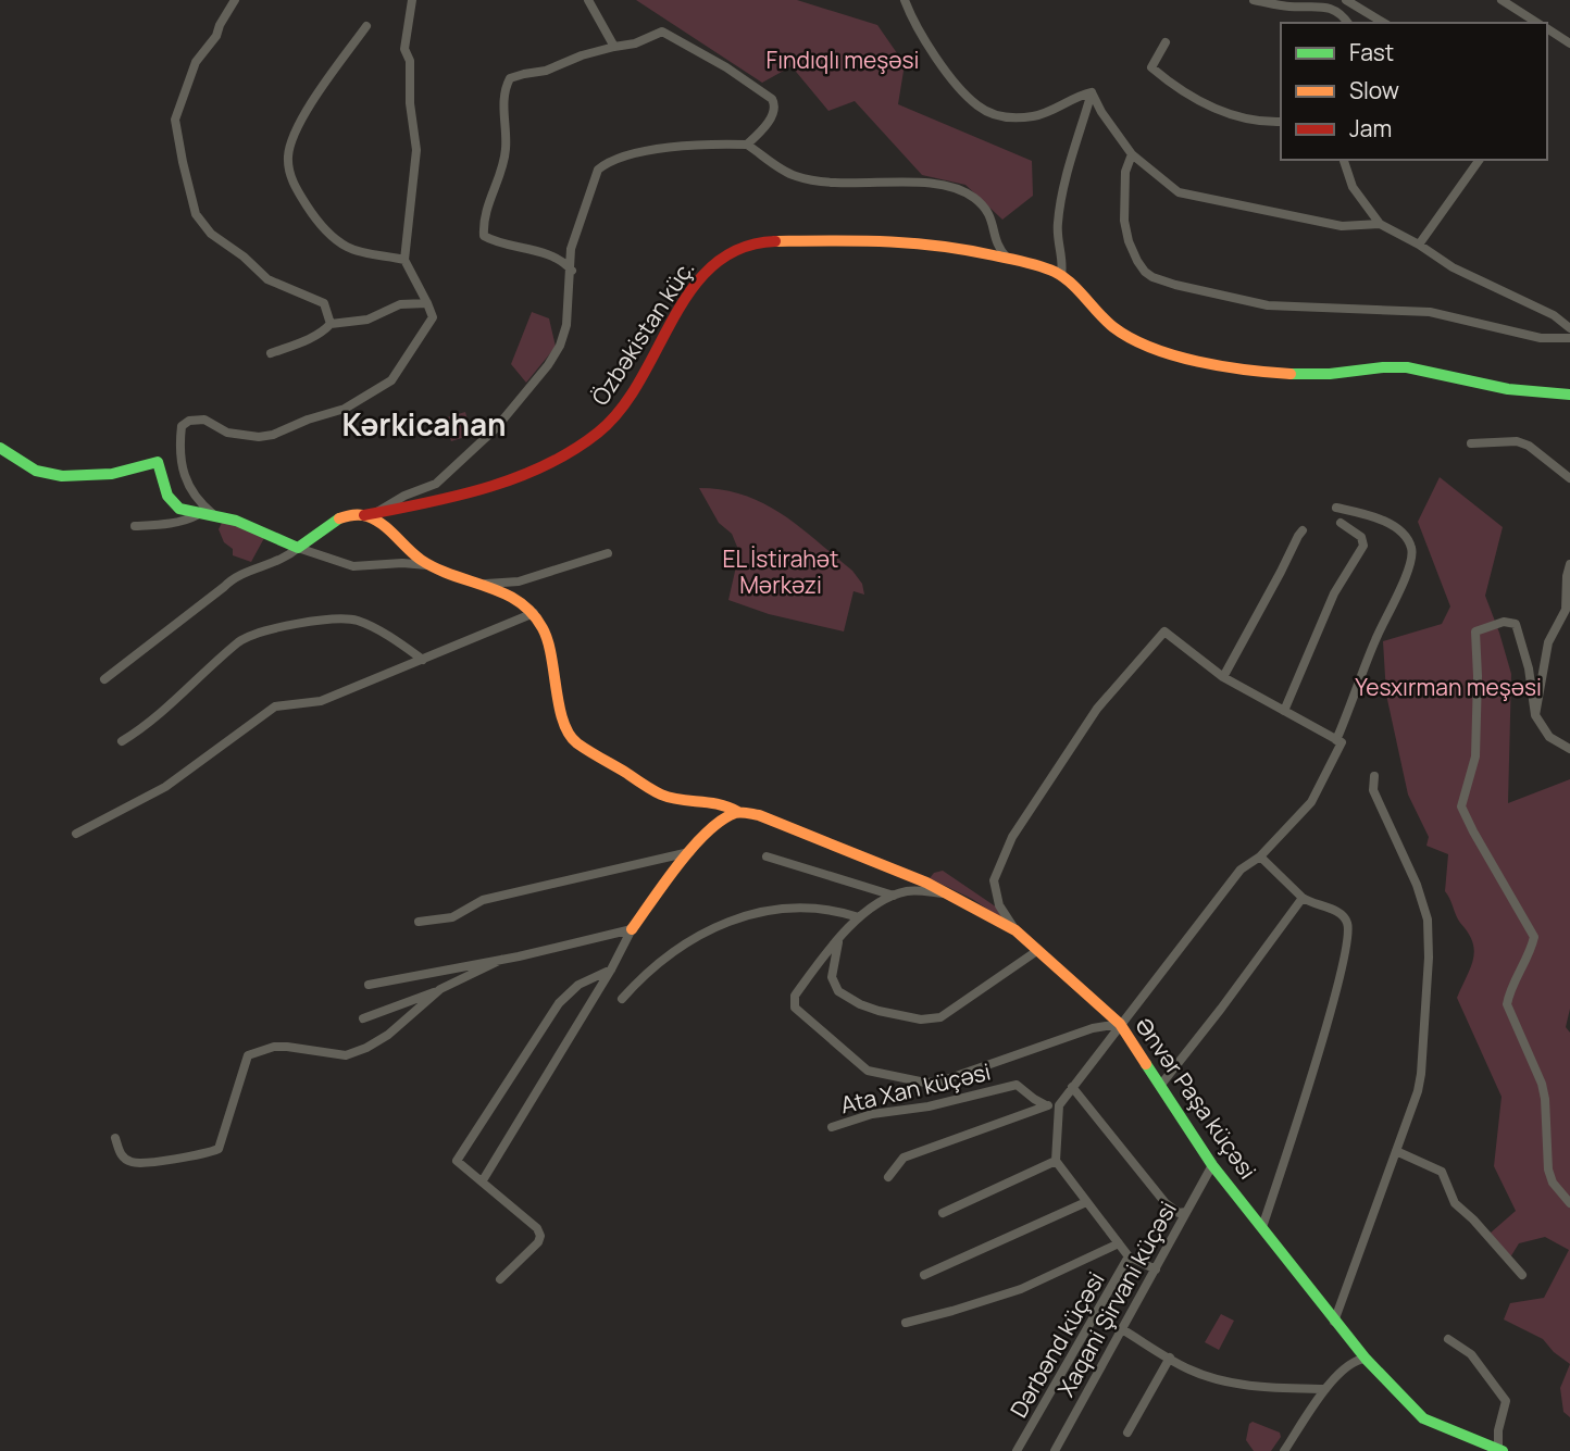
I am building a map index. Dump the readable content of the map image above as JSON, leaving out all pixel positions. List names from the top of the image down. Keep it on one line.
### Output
{"streets":{"street":["Özbəkistan küç.","Ata Xan küçəsi","Ənvər Paşa küçəsi","Xaqani Şirvani küçəsi","Dərbənd küçəsi"]},"crossings":[["Ənvər Paşa küçəsi","Xaqani Şirvani küçəsi"]],"districts":["Kərkicahan"],"parks":["Fındıqlı meşəsi","EL İstirahət Mərkəzi","Yesxırman meşəsi"],"legend":["Fast","Slow","Jam"]}
